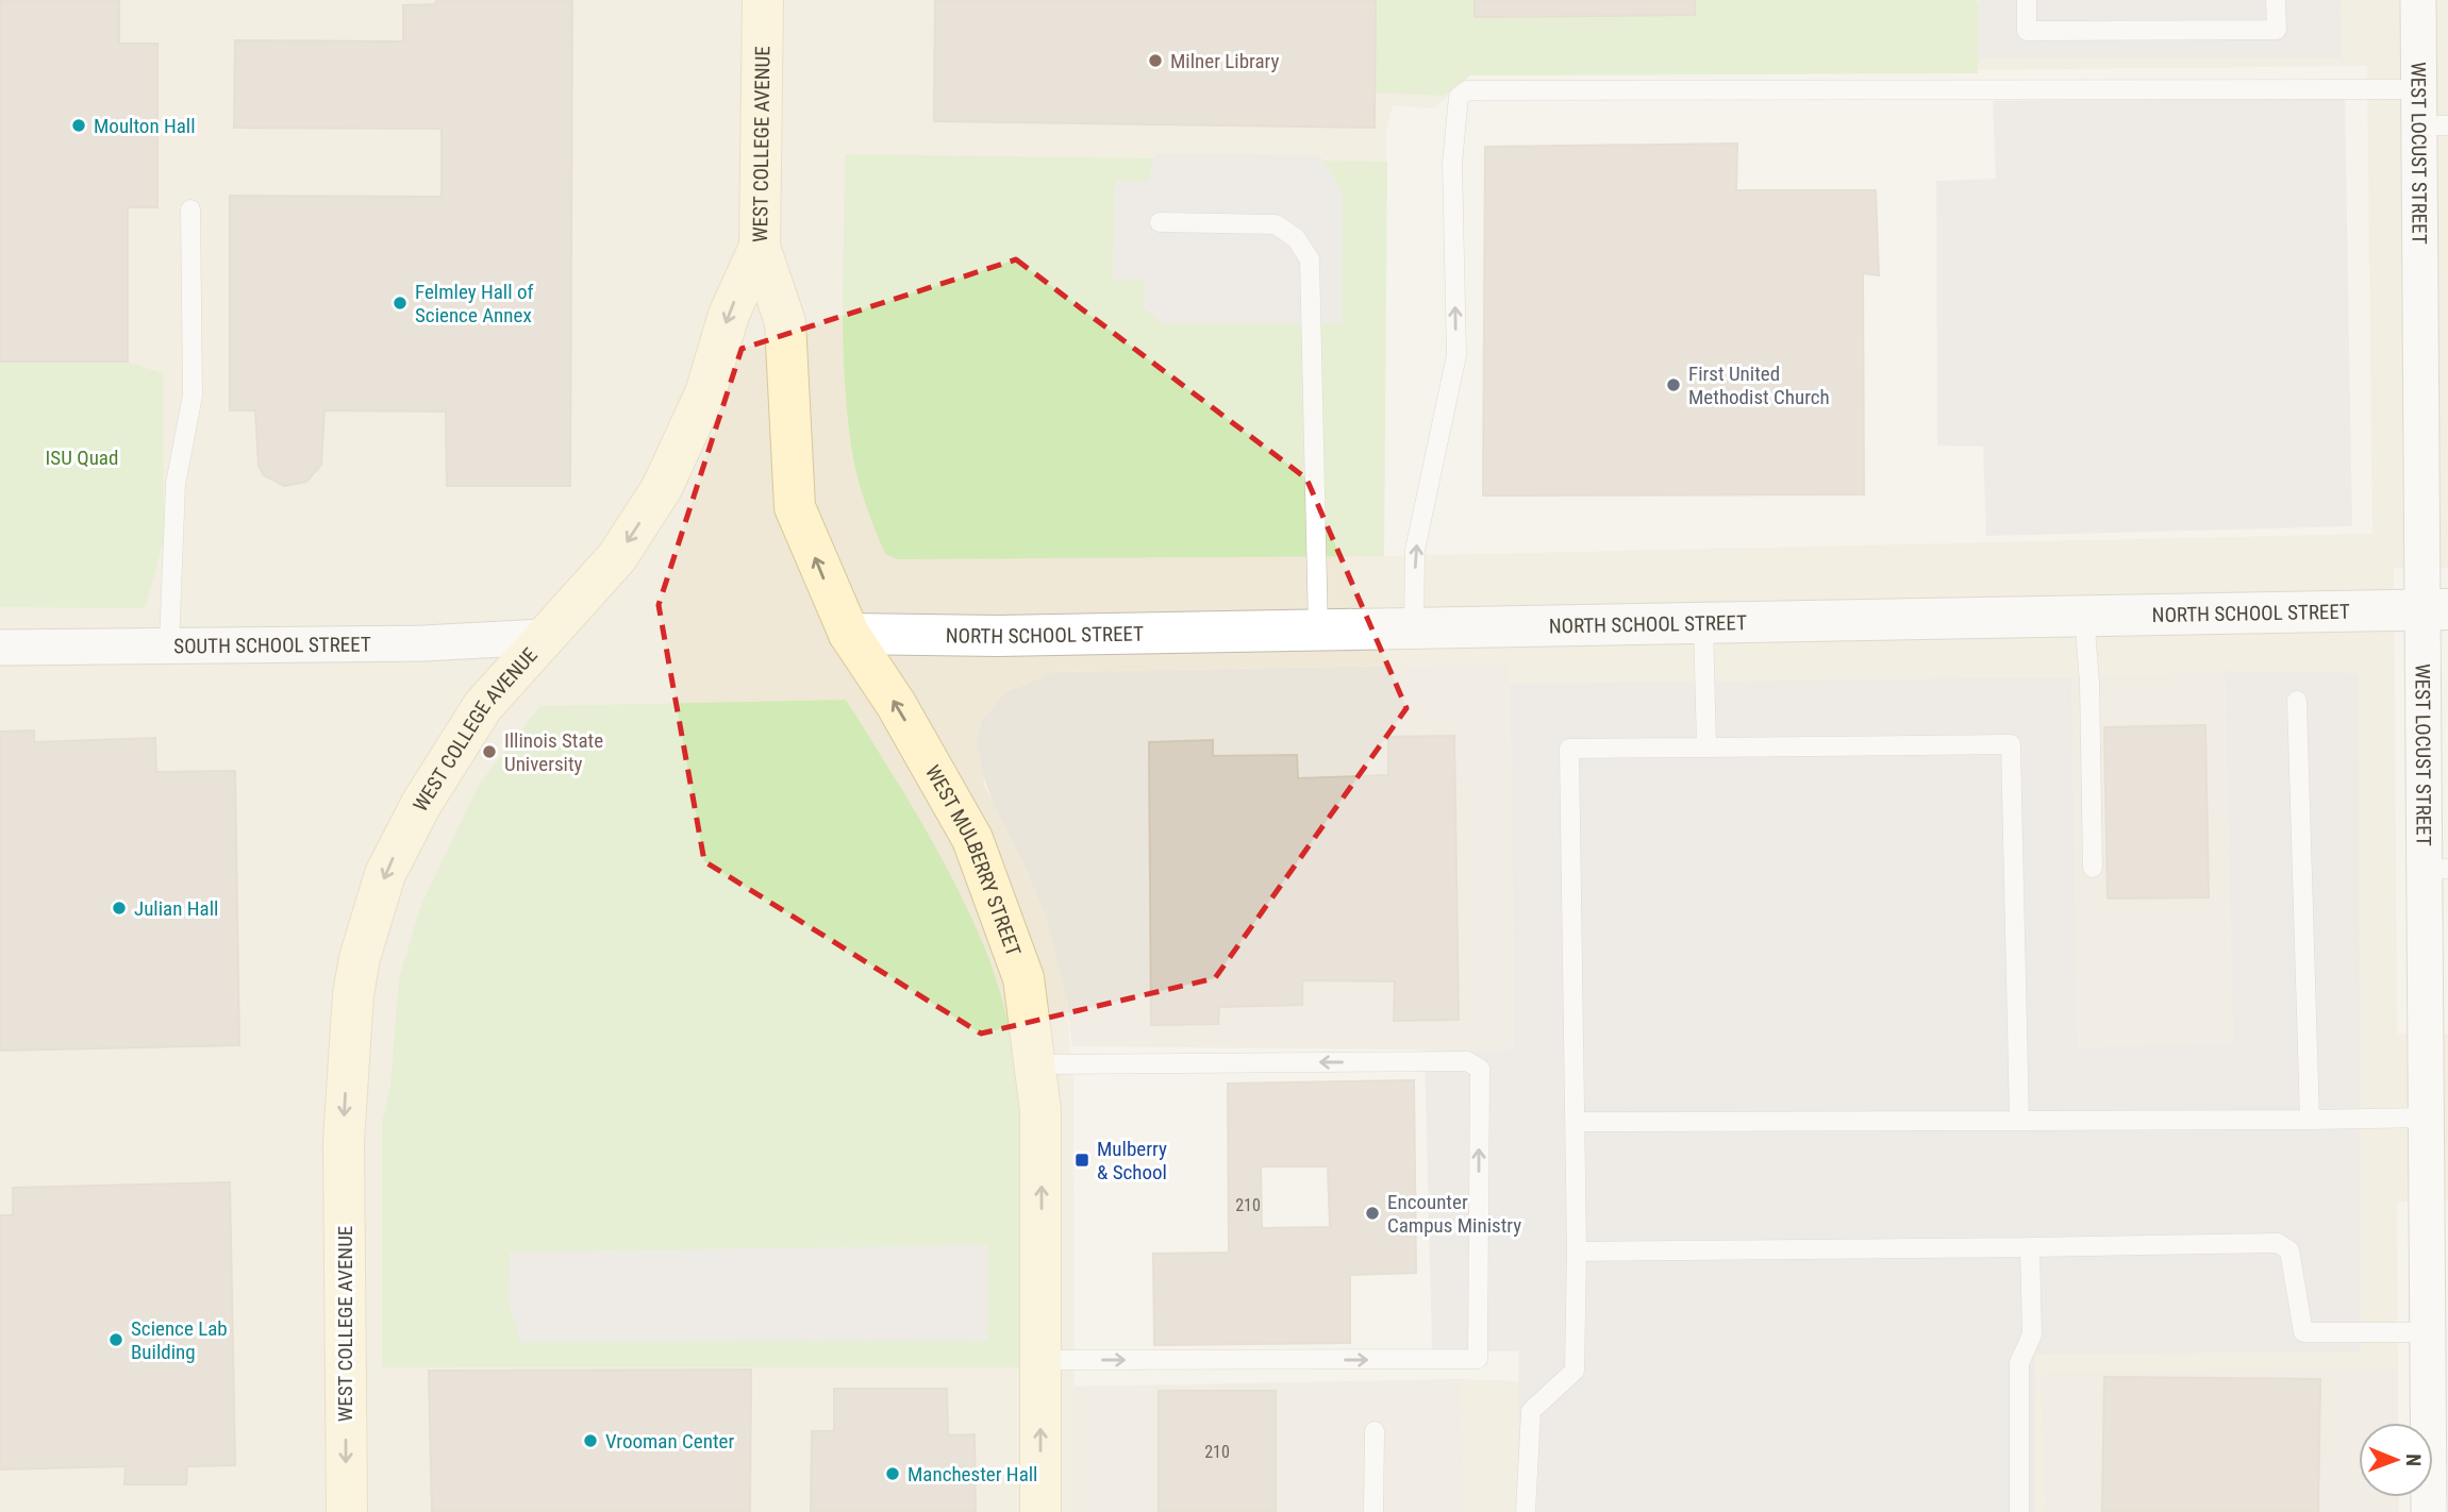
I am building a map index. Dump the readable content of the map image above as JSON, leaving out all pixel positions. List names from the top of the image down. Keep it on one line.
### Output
{"streets":{"main road":["WEST COLLEGE AVENUE","WEST MULBERRY STREET"],"street":["WEST LOCUST STREET","NORTH SCHOOL STREET","SOUTH SCHOOL STREET"]},"crossings":[["WEST COLLEGE AVENUE","SOUTH SCHOOL STREET"],["WEST COLLEGE AVENUE","WEST MULBERRY STREET"],["WEST LOCUST STREET","NORTH SCHOOL STREET"],["NORTH SCHOOL STREET","WEST MULBERRY STREET"]],"one_way":["WEST COLLEGE AVENUE","WEST MULBERRY STREET"],"parks":["ISU Quad"],"places":{"other":["Milner Library","Moulton Hall","Felmley Hall of Science Annex","First United Methodist Church","Illinois State University","Julian Hall","Encounter Campus Ministry","Science Lab Building","Vrooman Center","Manchester Hall"],"transit":["Mulberry & School"]},"house_numbers":["210","210"],"north":"right"}
